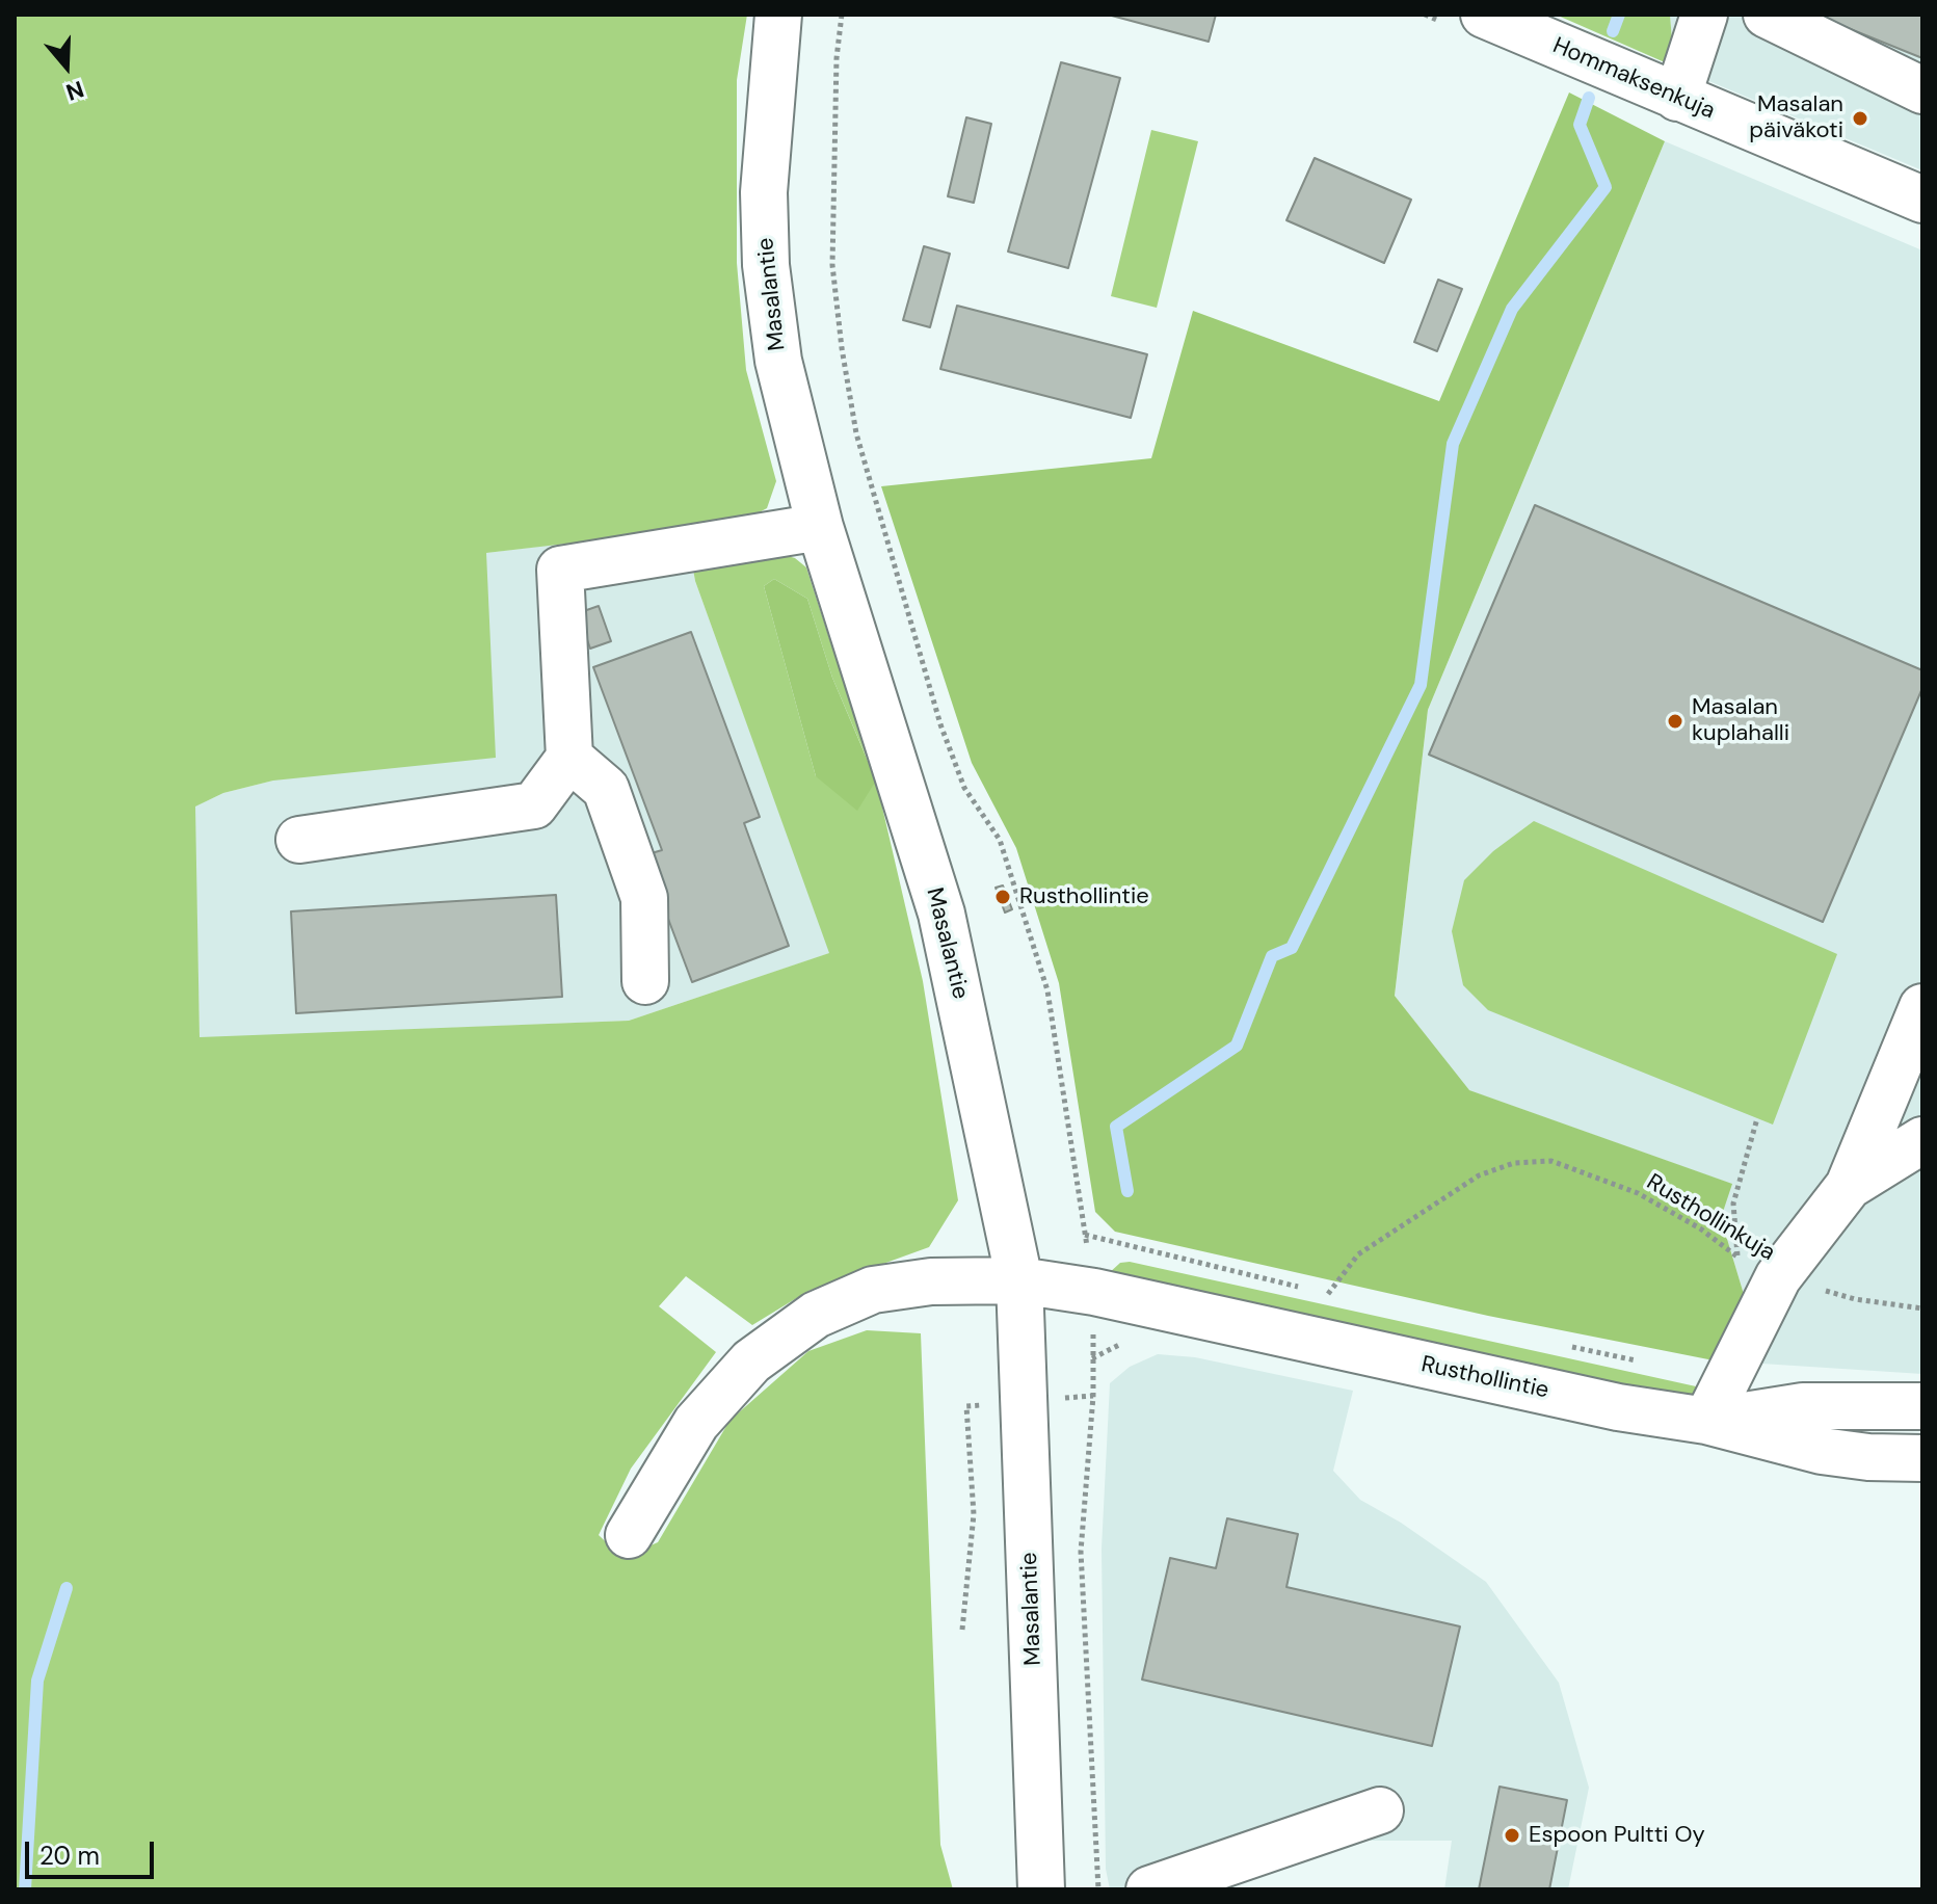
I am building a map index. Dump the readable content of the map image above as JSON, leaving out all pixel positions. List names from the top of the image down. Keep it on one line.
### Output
{"streets":{"street":["Hommaksenkuja","Masalantie","Rusthollintie"],"path":["Rusthollinkuja"]},"crossings":[["Masalantie","Rusthollintie"]],"places":["Masalan päiväkoti","Masalan kuplahalli","Rusthollintie","Espoon Pultti Oy"],"scale_bar":"20 m","north":"bottom"}
